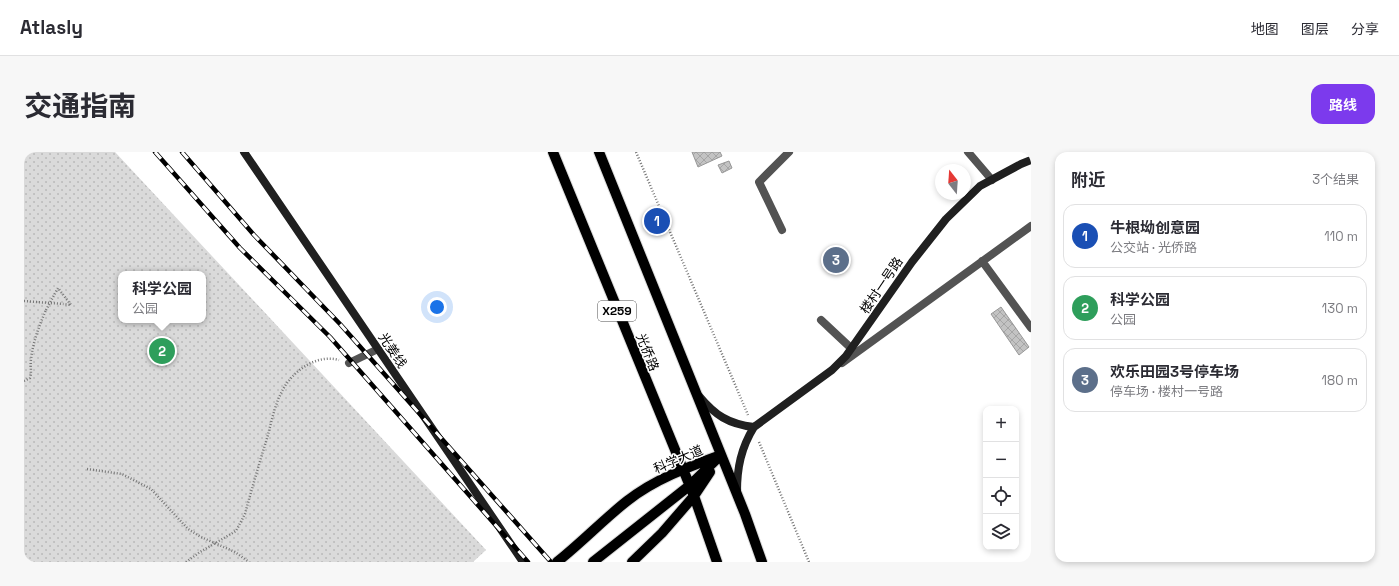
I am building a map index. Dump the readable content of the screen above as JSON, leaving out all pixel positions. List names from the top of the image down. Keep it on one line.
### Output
{"streets":{"main road":["X259","光侨路","科学大道"],"street":["楼村一号路","光姜线"]},"crossings":[["光侨路","科学大道"]],"north":"top","page":{"header":"Atlasly","nav":["地图","图层","分享"],"title":"交通指南","buttons":"路线","heading":["附近","3个结果"],"list":[{"mark":"1","name":"牛根坳创意园","note":"公交站 · 光侨路","value":"110 m"},{"mark":"2","name":"科学公园","note":"公园","value":"130 m"},{"mark":"3","name":"欢乐田园3号停车场","note":"停车场 · 楼村一号路","value":"180 m"}],"pins":["1","3","2"],"popup":["科学公园","公园"],"map_buttons":["+","−"]}}
